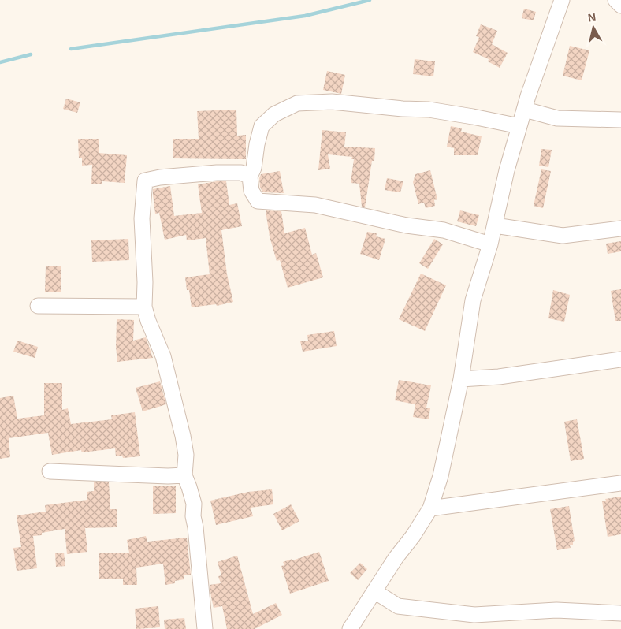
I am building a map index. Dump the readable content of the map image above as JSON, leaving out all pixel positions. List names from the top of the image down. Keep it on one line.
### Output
{"north":"top"}
